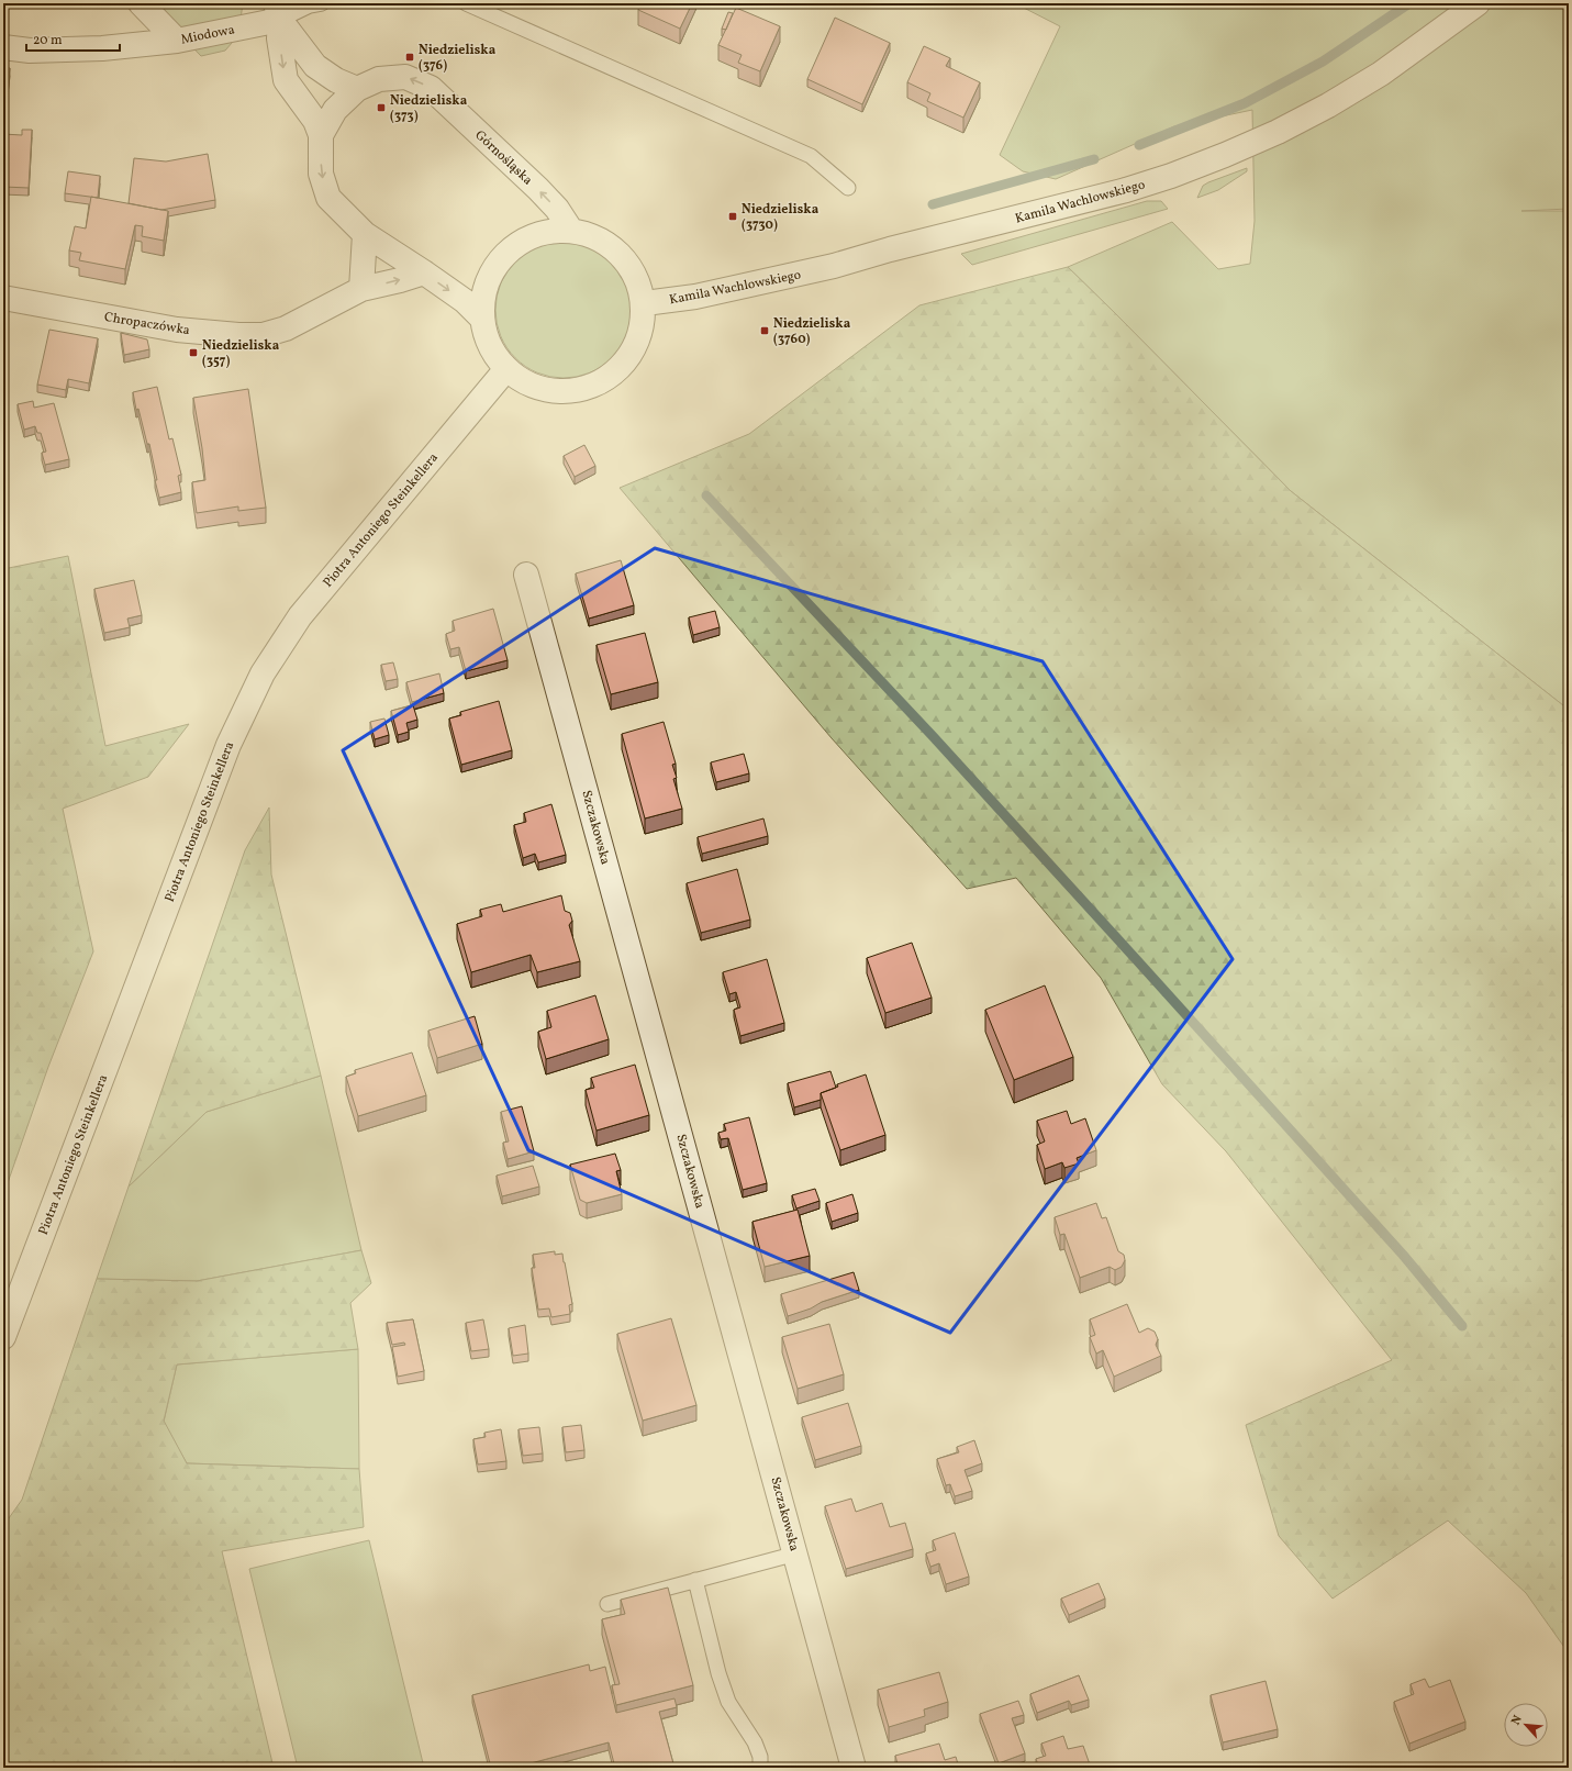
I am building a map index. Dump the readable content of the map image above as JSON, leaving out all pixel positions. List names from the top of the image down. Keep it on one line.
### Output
{"streets":{"street":["Miodowa","Górnośląska","Kamila Wachlowskiego","Chropaczówka","Piotra Antoniego Steinkellera","Szczakowska"]},"crossings":[["Miodowa","Górnośląska"],["Górnośląska","Chropaczówka"]],"places":{"transit":["Niedzieliska (376)","Niedzieliska (373)","Niedzieliska (3730)","Niedzieliska (3760)","Niedzieliska (357)"]},"scale_bar":"20 m","north":"top left"}
